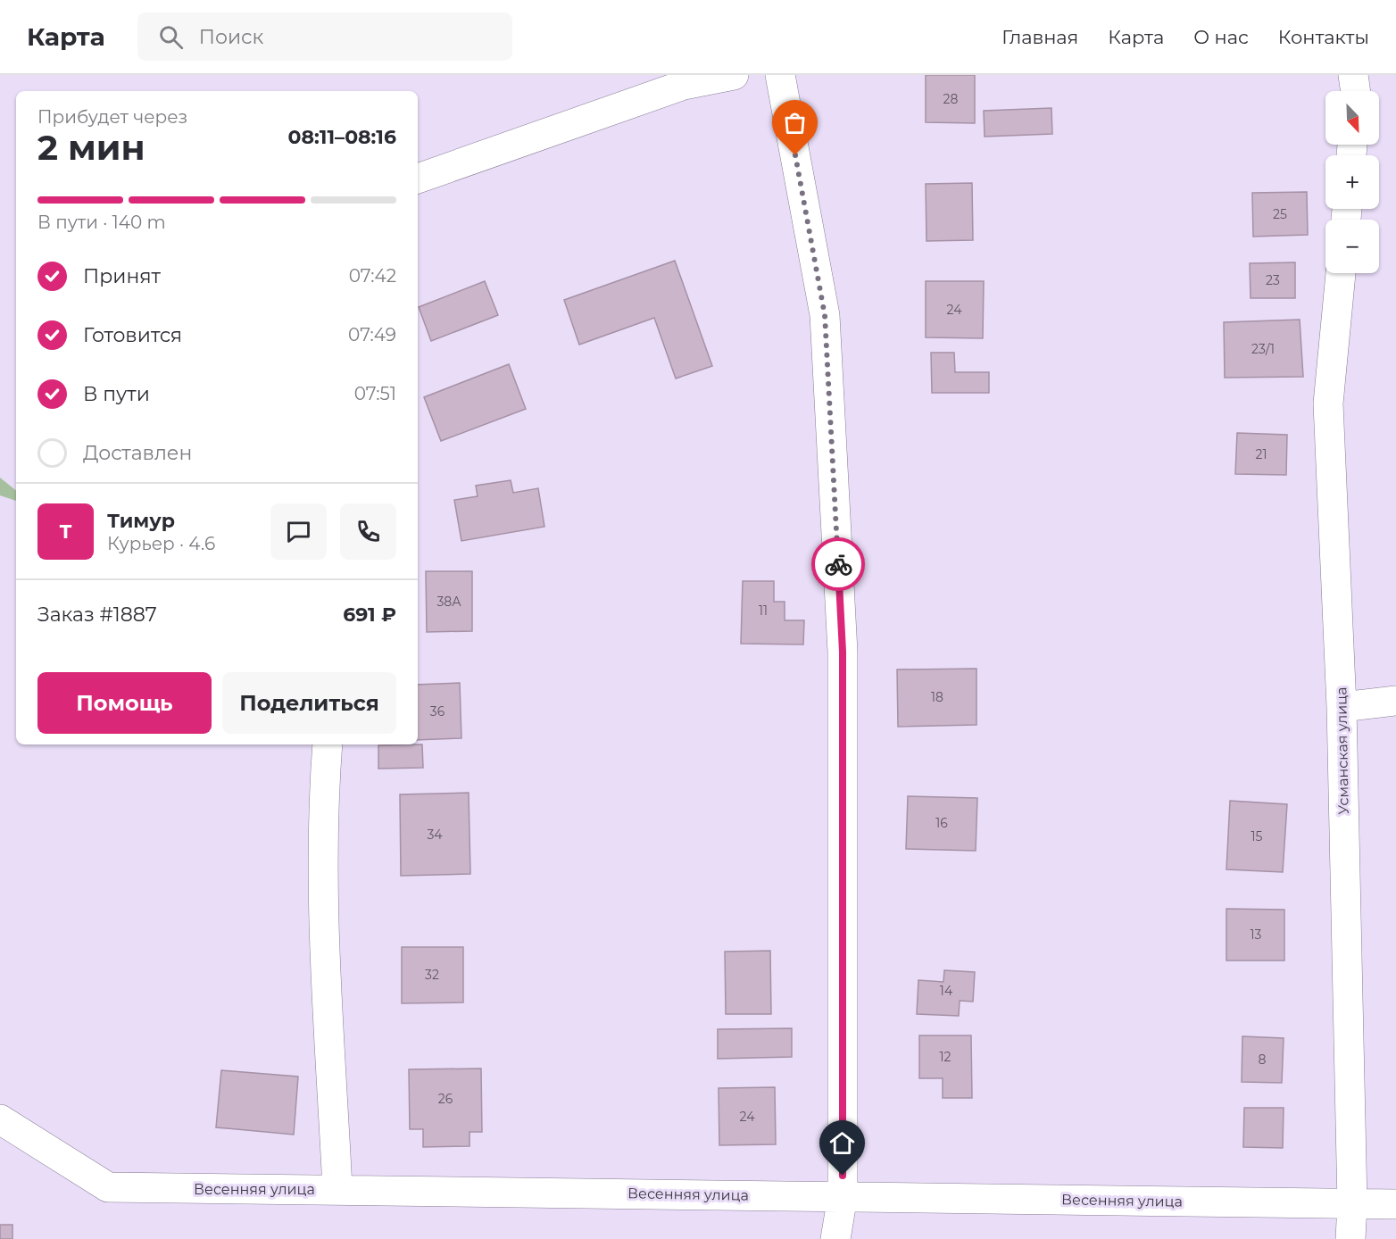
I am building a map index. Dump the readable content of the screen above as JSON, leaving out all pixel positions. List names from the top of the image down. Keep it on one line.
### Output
{"streets":{"street":["Усманская улица","Весенняя улица"]},"crossings":[["Усманская улица","Весенняя улица"]],"house_numbers":["28","25","23","24","23/1","21","38А","11","18","36","16","34","15","13","32","14","12","8","26","24"],"north":"bottom right","page":{"header":"Карта","search":"Поиск","nav":["Главная","Карта","О нас","Контакты"],"map_buttons":["+","−"],"heading":["2 мин","Прибудет через","08:11–08:16"],"panel":["Тимур","Курьер · 4.6","Заказ #1887","691 ₽"],"bar":"В пути · 140 m","list":[["Принят","07:42"],["Готовится","07:49"],["В пути","07:51"],"Доставлен"],"round":"Т","buttons":["Помощь","Поделиться"]}}
